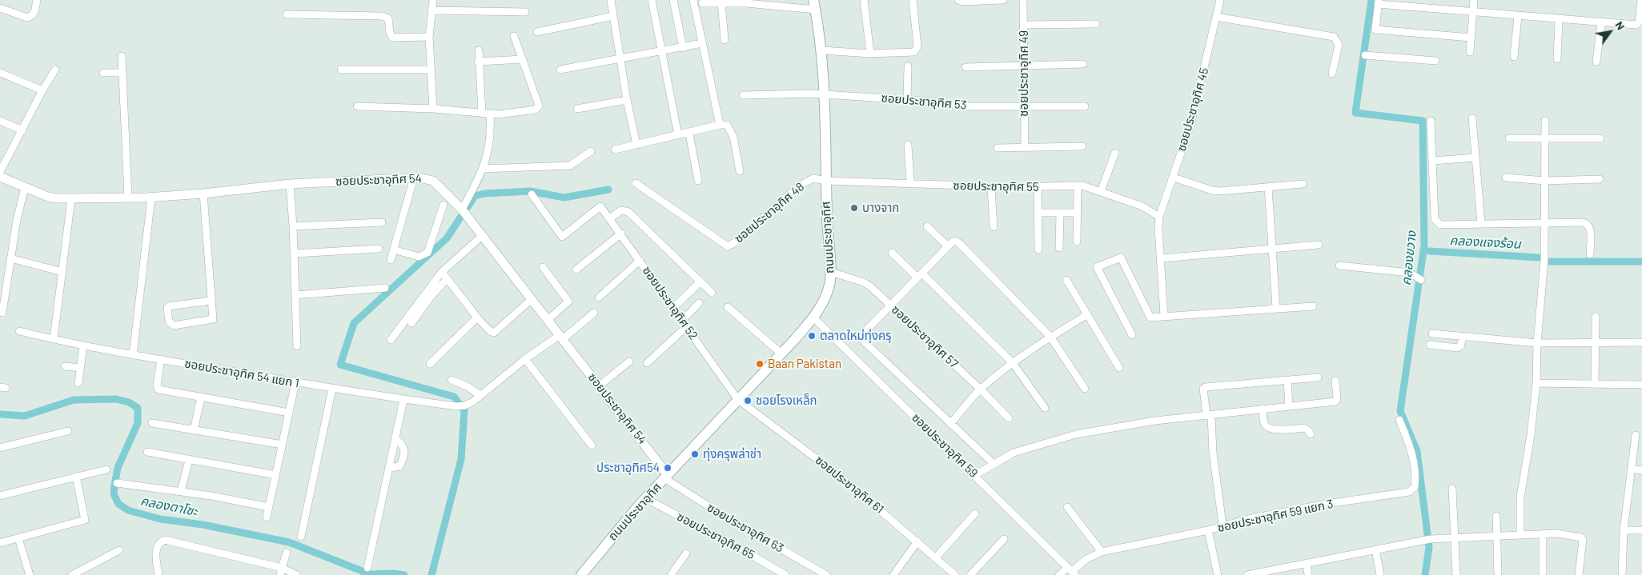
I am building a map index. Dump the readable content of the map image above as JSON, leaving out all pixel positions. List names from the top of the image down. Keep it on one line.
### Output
{"streets":{"main road":["ถนนประชาอุทิศ"],"street":["ซอยประชาอุทิศ 49","ซอยประชาอุทิศ 53","ซอยประชาอุทิศ 45","ซอยประชาอุทิศ 54","ซอยประชาอุทิศ 55","ซอยประชาอุทิศ 48","ซอยประชาอุทิศ 52","ซอยประชาอุทิศ 57","ซอยประชาอุทิศ 54 แยก 1","ซอยประชาอุทิศ 59","ซอยประชาอุทิศ 61","ซอยประชาอุทิศ 59 แยก 3","ซอยประชาอุทิศ 63","ซอยประชาอุทิศ 65"]},"crossings":[["ซอยประชาอุทิศ 49","ซอยประชาอุทิศ 53"],["ซอยประชาอุทิศ 53","ถนนประชาอุทิศ"],["ซอยประชาอุทิศ 45","ซอยประชาอุทิศ 55"],["ซอยประชาอุทิศ 54","ถนนประชาอุทิศ"],["ซอยประชาอุทิศ 54","ซอยประชาอุทิศ 63"],["ซอยประชาอุทิศ 55","ซอยประชาอุทิศ 48"],["ซอยประชาอุทิศ 55","ถนนประชาอุทิศ"],["ซอยประชาอุทิศ 48","ถนนประชาอุทิศ"],["ถนนประชาอุทิศ","ซอยประชาอุทิศ 52"],["ถนนประชาอุทิศ","ซอยประชาอุทิศ 57"],["ถนนประชาอุทิศ","ซอยประชาอุทิศ 59"],["ถนนประชาอุทิศ","ซอยประชาอุทิศ 61"],["ถนนประชาอุทิศ","ซอยประชาอุทิศ 63"],["ถนนประชาอุทิศ","ซอยประชาอุทิศ 65"],["ซอยประชาอุทิศ 52","ซอยประชาอุทิศ 61"],["ซอยประชาอุทิศ 59","ซอยประชาอุทิศ 59 แยก 3"]],"water":["คลองแจงร้อน","คลองขวาง","คลองตาโซะ"],"places":["บางจาก","ตลาดใหม่ทุ่งครุ","Baan Pakistan","ซอยโรงเหล็ก","ทุ่งครุพล่าช่า","ประชาอุทิศ54"],"north":"top right"}
